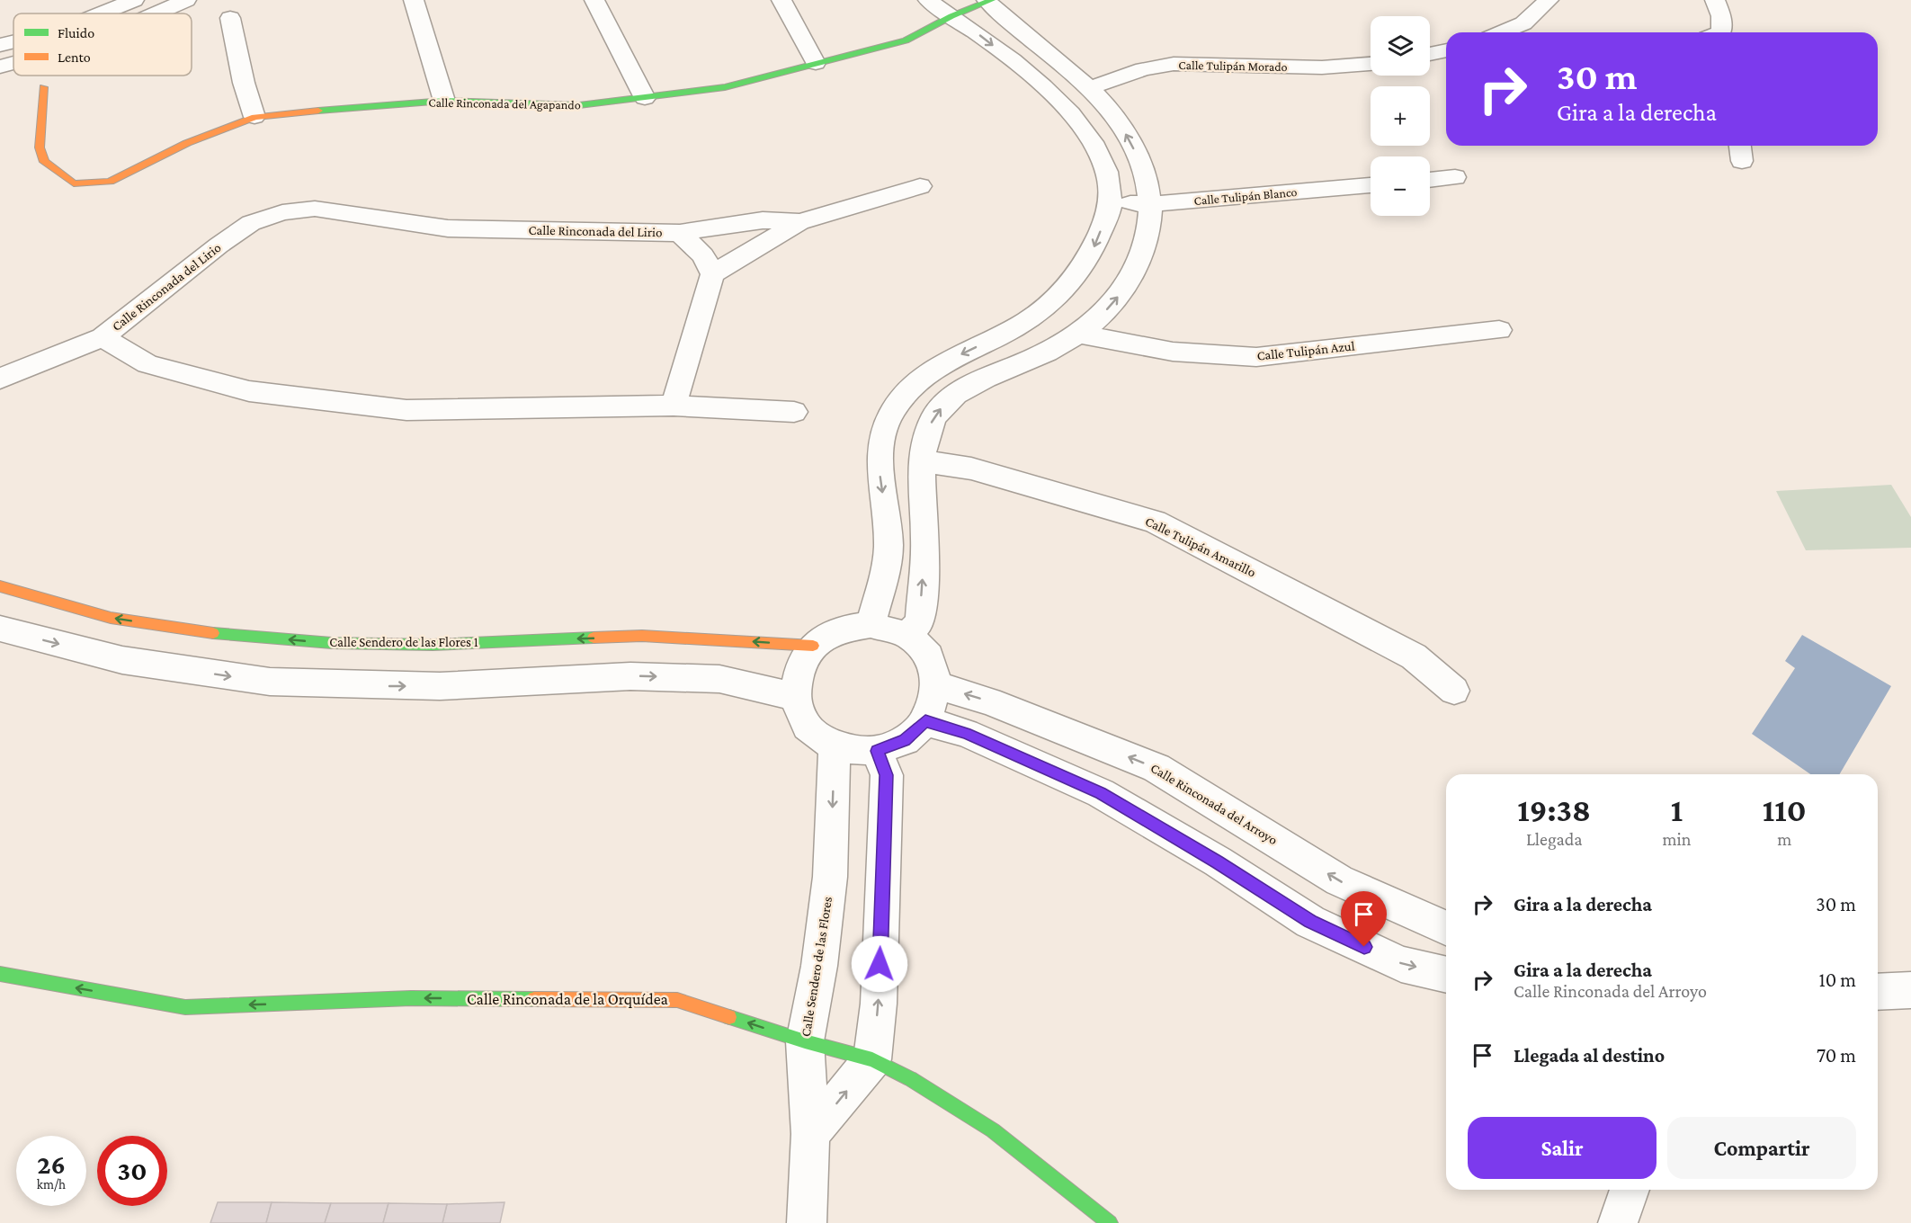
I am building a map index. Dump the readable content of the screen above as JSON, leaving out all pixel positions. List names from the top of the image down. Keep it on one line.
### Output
{"streets":{"street":["Calle Tulipán Morado","Calle Rinconada del Agapando","Calle Tulipán Blanco","Calle Rinconada del Lirio","Calle Tulipán Azul","Calle Tulipán Amarillo","Calle Sendero de las Flores 1","Calle Rinconada del Arroyo","Calle Sendero de las Flores","Calle Rinconada de la Orquídea"]},"crossings":[["Calle Sendero de las Flores 1","Calle Rinconada del Arroyo"],["Calle Sendero de las Flores 1","Calle Sendero de las Flores"],["Calle Rinconada del Arroyo","Calle Sendero de las Flores"],["Calle Sendero de las Flores","Calle Rinconada de la Orquídea"]],"one_way":["Calle Rinconada de la Orquídea"],"legend":["Fluido","Lento"],"page":{"map_buttons":["+","−"],"turn":["30 m","Gira a la derecha"],"eta":["19:38","Llegada","1","min","110","m"],"list":[{"name":"Gira a la derecha","value":"30 m"},{"name":"Gira a la derecha","note":"Calle Rinconada del Arroyo","value":"10 m"},{"name":"Llegada al destino","value":"70 m"}],"buttons":["Salir","Compartir"],"speed":"26 km/h","limit":"30"}}
